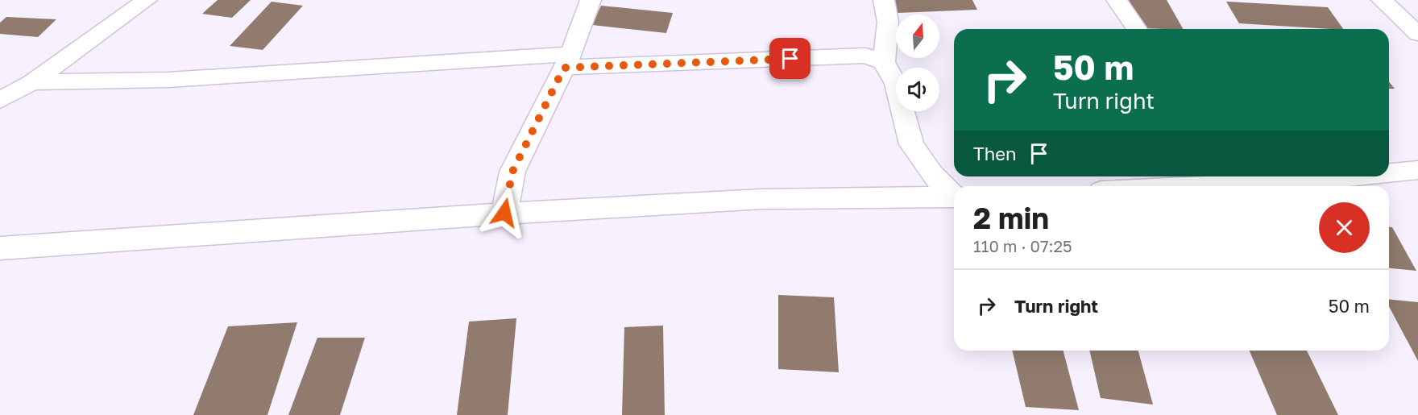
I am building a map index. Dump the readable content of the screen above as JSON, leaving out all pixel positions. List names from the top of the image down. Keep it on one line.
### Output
{"north":"top","page":{"turn":["50 m","Turn right"],"then":"Then","heading":["2 min","110 m · 07:25"],"list":[{"name":"Turn right","value":"50 m"}]}}
